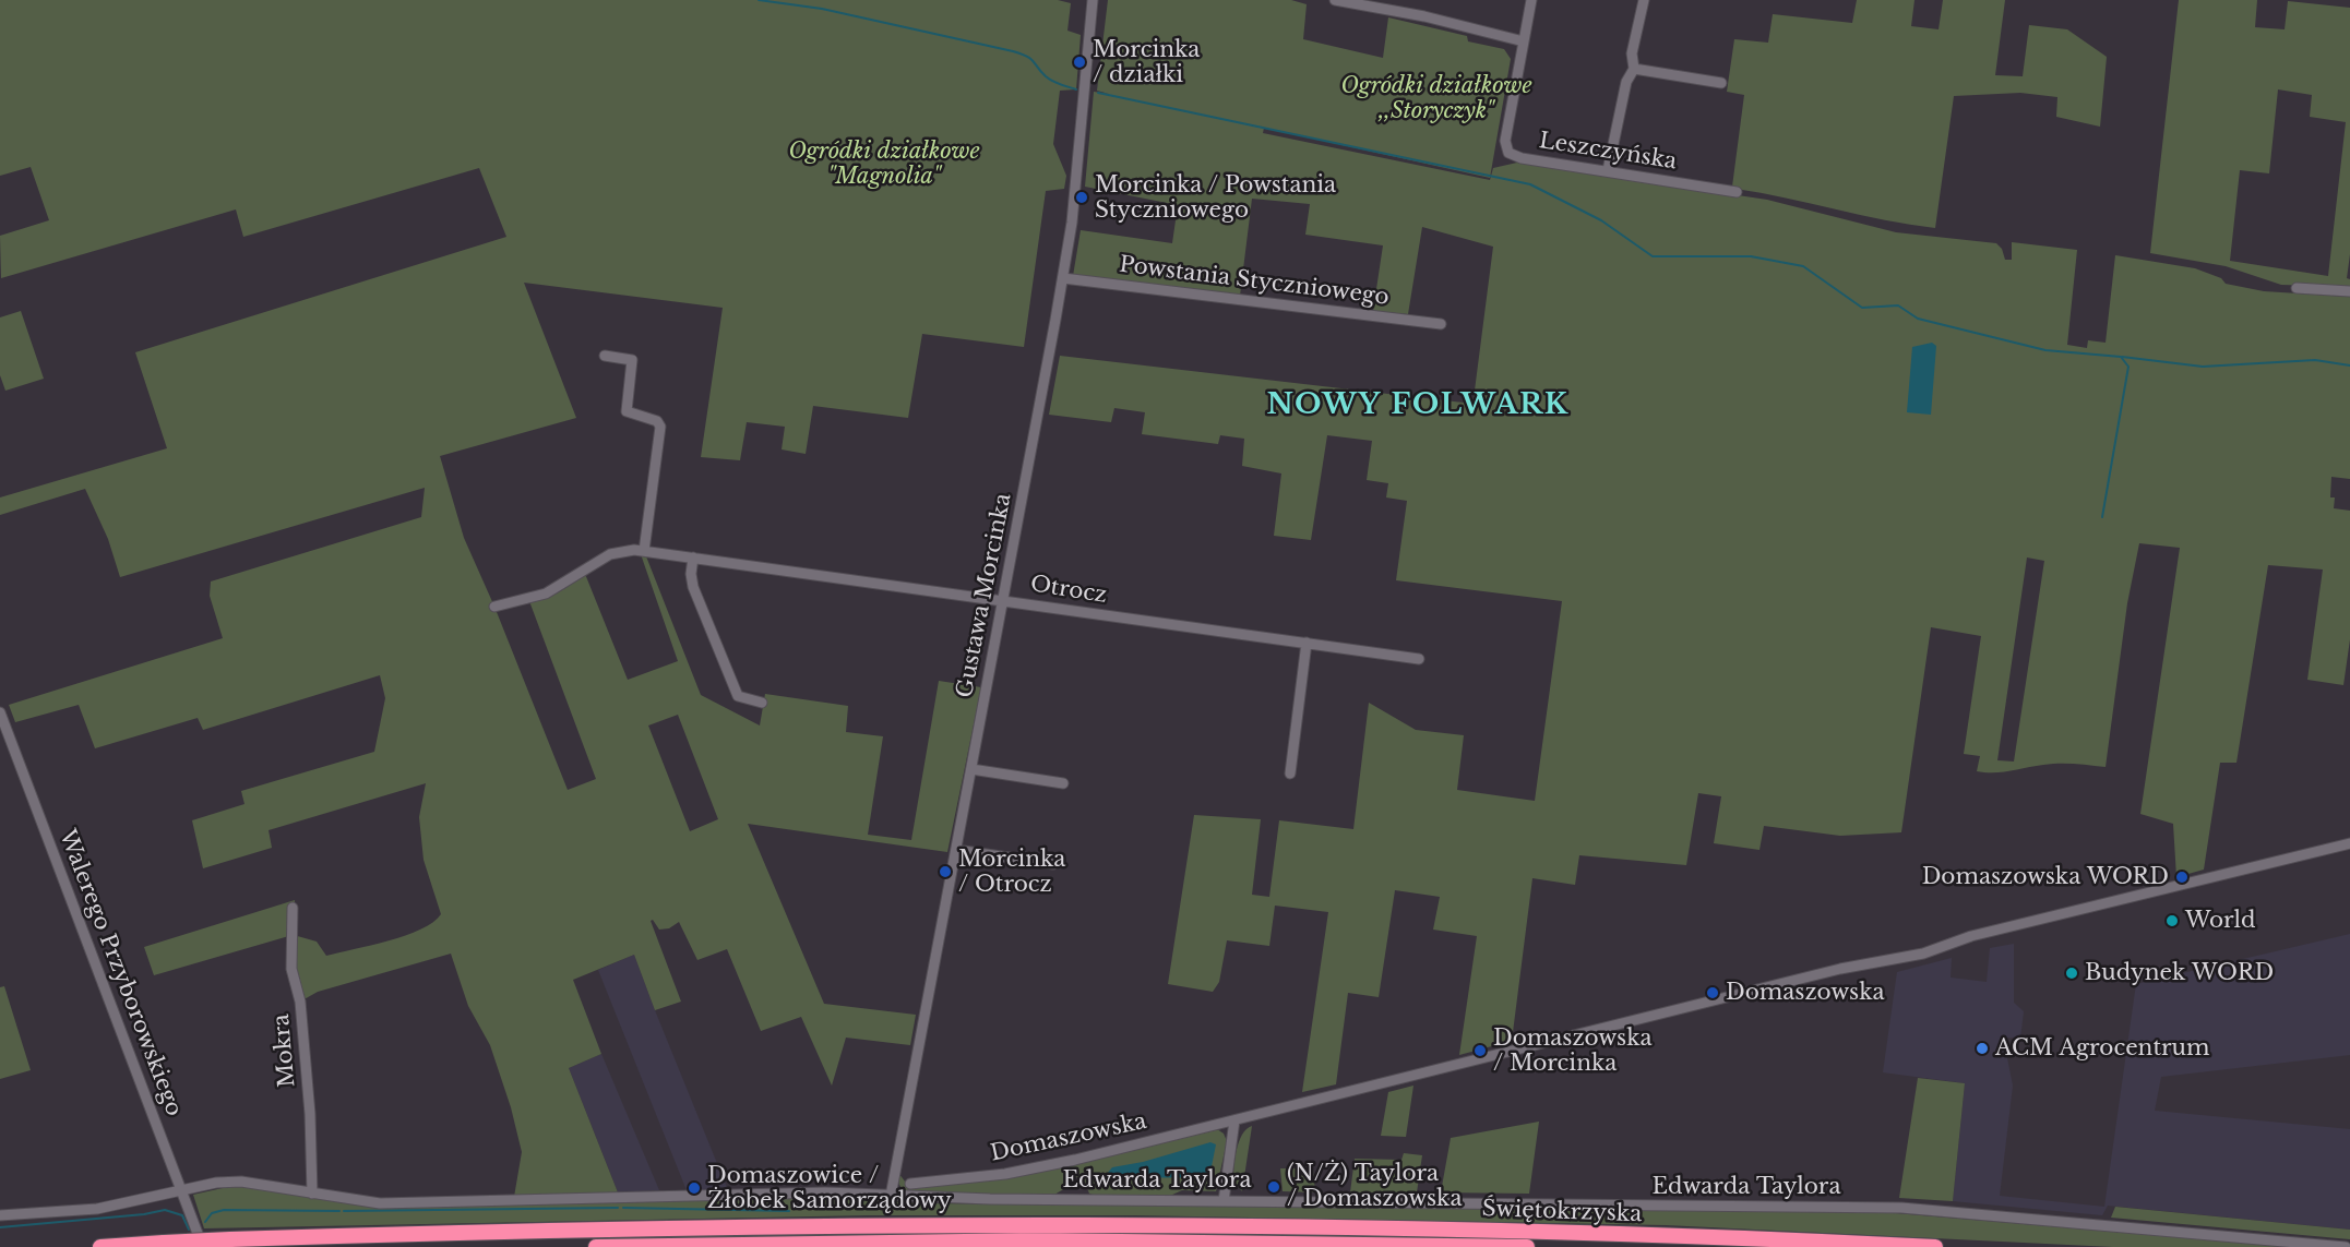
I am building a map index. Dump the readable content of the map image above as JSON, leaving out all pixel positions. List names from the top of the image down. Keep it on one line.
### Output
{"streets":{"highway":["Świętokrzyska"],"street":["Leszczyńska","Powstania Styczniowego","Otrocz","Gustawa Morcinka","Walerego Przyborowskiego","Mokra","Domaszowska","Edwarda Taylora"]},"crossings":[["Powstania Styczniowego","Gustawa Morcinka"],["Otrocz","Gustawa Morcinka"],["Gustawa Morcinka","Edwarda Taylora"],["Walerego Przyborowskiego","Edwarda Taylora"],["Mokra","Edwarda Taylora"]],"districts":["NOWY FOLWARK"],"parks":["Ogródki działkowe ,,Storyczyk\"","Ogródki działkowe \"Magnolia\""],"places":["Morcinka / działki","Morcinka / Powstania Styczniowego","Morcinka / Otrocz","Domaszowska WORD","World","Budynek WORD","Domaszowska","ACM Agrocentrum","Domaszowska / Morcinka","(N/Ż) Taylora / Domaszowska","Domaszowice / Żłobek Samorządowy"]}
